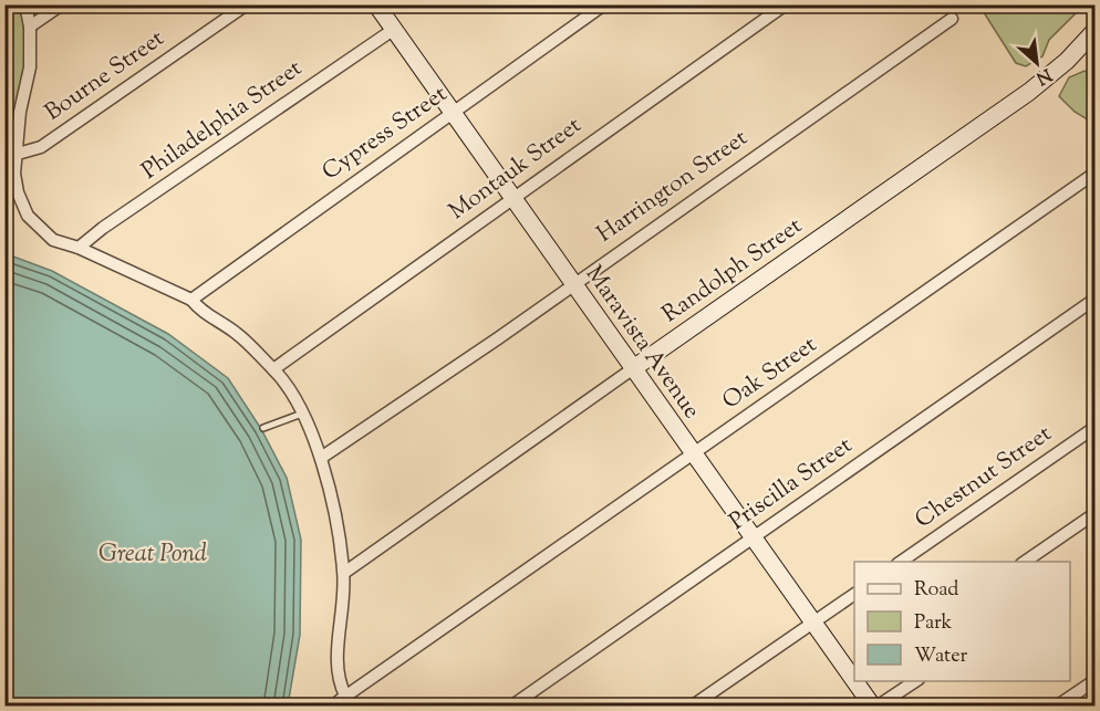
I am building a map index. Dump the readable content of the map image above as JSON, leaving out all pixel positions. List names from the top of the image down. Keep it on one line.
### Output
{"streets":{"main road":["Randolph Street","Maravista Avenue"],"street":["Bourne Street","Philadelphia Street","Cypress Street","Montauk Street","Harrington Street","Oak Street","Chestnut Street","Priscilla Street"]},"crossings":[["Philadelphia Street","Maravista Avenue"],["Cypress Street","Maravista Avenue"],["Montauk Street","Maravista Avenue"],["Harrington Street","Maravista Avenue"],["Randolph Street","Maravista Avenue"],["Randolph Street","Oak Street"],["Maravista Avenue","Oak Street"],["Maravista Avenue","Priscilla Street"]],"water":["Great Pond"],"legend":["Road","Park","Water"],"north":"bottom right"}
